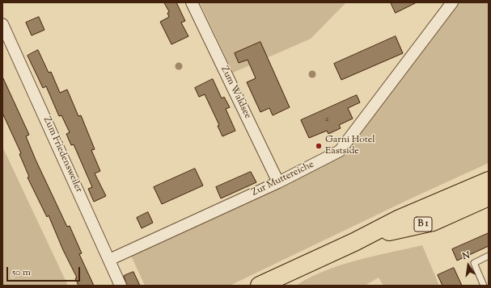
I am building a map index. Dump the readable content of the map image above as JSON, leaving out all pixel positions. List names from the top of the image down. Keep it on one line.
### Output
{"streets":{"main road":["B 1"],"street":["Zum Waldsee","Zum Friedensweiler","Zur Muttereiche"]},"crossings":[["Zum Waldsee","Zur Muttereiche"],["Zum Friedensweiler","Zur Muttereiche"]],"places":["Garni Hotel Eastside"],"house_numbers":["2"],"scale_bar":"50 m","north":"top"}
